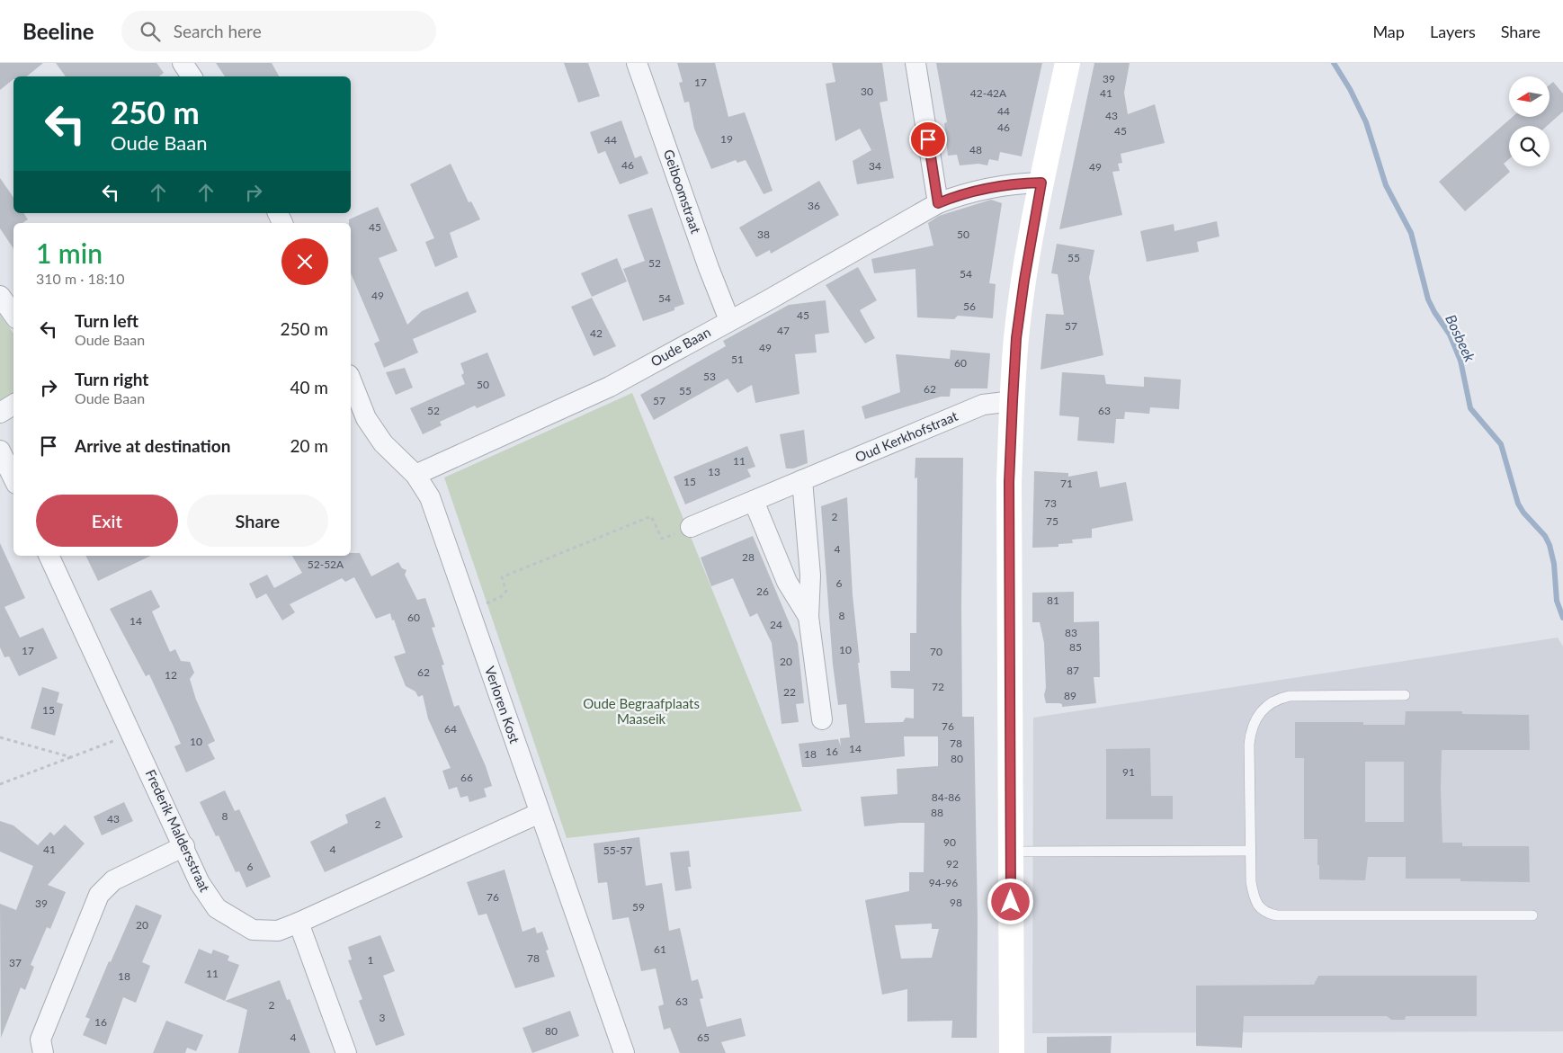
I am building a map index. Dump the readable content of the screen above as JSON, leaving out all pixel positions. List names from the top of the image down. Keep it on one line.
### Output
{"streets":{"street":["Geiboomstraat","Oude Baan","Oud Kerkhofstraat","Verloren Kost","Frederik Maldersstraat"]},"crossings":[["Geiboomstraat","Oude Baan"],["Oude Baan","Verloren Kost"],["Verloren Kost","Frederik Maldersstraat"]],"water":["Bosbeek"],"parks":["Oude Begraafplaats Maaseik"],"house_numbers":["39","17","30","42-42A","41","44","43","46","45","19","44","48","46","34","49","36","45","38","50","55","52","54","49","54","56","45","57","47","42","49","51","60","53","50","62","55","57","52","63","11","13","15","71","73","2","75","4","28","52-52A","6","26","81","8","60","14","24","83","85","10","17","70","20","87","62","12","72","22","89","15","76","64","10","78","14","16","18","80","91","66","84-86","88","8","43","2","90","41","4","55-57","92","6","94-96","76","98","39","59","20","61","78","1","37","11","18","63","2","3","16","80","4","65"],"north":"left","page":{"header":"Beeline","search":"Search here","nav":["Map","Layers","Share"],"turn":["250 m","Oude Baan"],"heading":["1 min","310 m · 18:10"],"list":[{"name":"Turn left","note":"Oude Baan","value":"250 m"},{"name":"Turn right","note":"Oude Baan","value":"40 m"},{"name":"Arrive at destination","value":"20 m"}],"buttons":["Exit","Share"]}}
